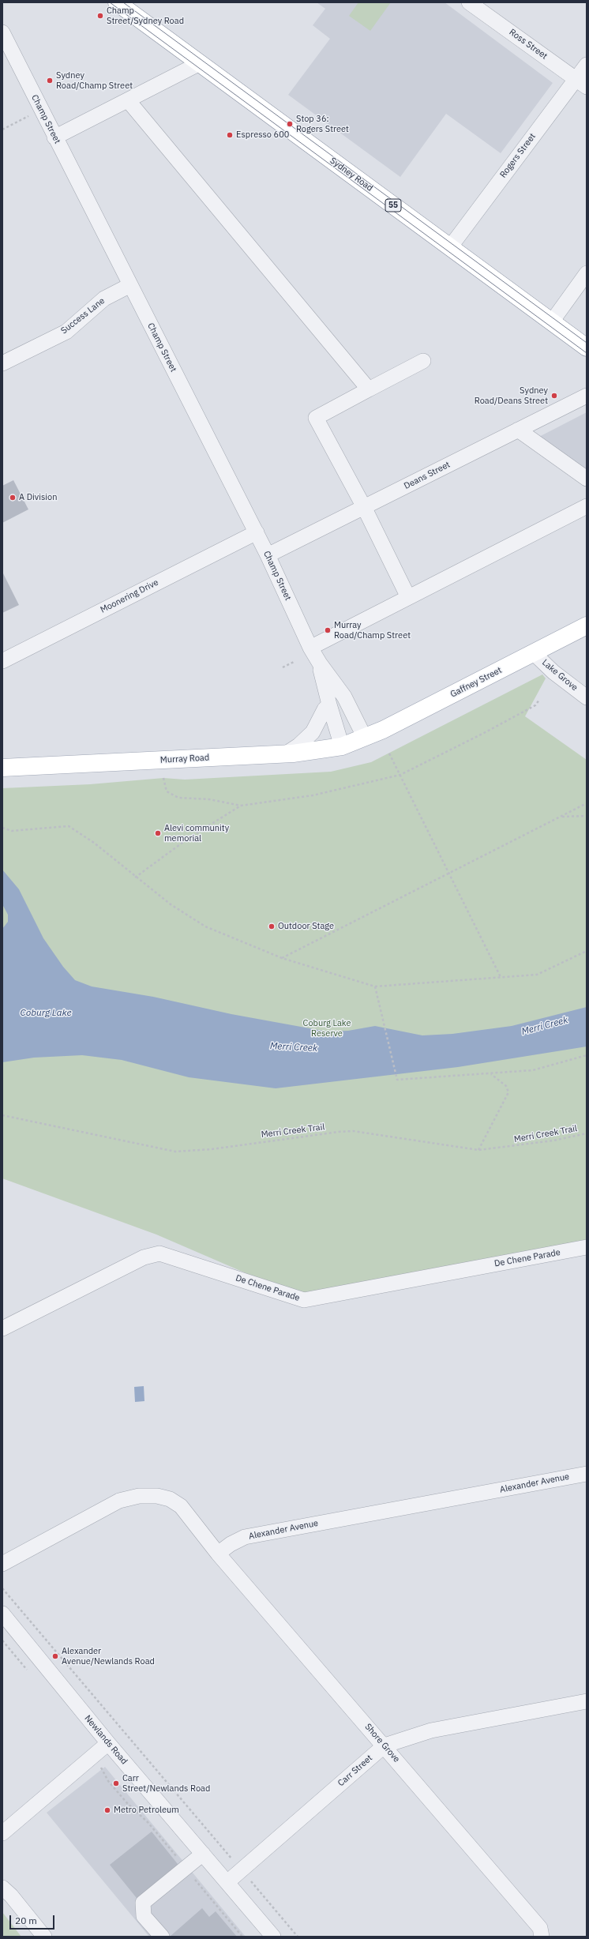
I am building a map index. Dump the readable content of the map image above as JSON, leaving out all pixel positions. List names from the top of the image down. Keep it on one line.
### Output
{"streets":{"main road":["Sydney Road","55","Gaffney Street","Murray Road"],"street":["Ross Street","Champ Street","Rogers Street","Success Lane","Deans Street","Moonering Drive","Lake Grove","De Chene Parade","Alexander Avenue","Newlands Road","Shore Grove","Carr Street"],"path":["Merri Creek Trail"]},"crossings":[["Ross Street","Rogers Street"],["Champ Street","Success Lane"],["Champ Street","Deans Street"],["Champ Street","Moonering Drive"],["Champ Street","Gaffney Street"],["Champ Street","Murray Road"],["Rogers Street","Sydney Road"],["Lake Grove","Gaffney Street"],["Gaffney Street","Murray Road"],["Alexander Avenue","Shore Grove"],["Newlands Road","Carr Street"],["Shore Grove","Carr Street"]],"water":["Coburg Lake","Merri Creek"],"parks":["Coburg Lake Reserve"],"places":["Champ Street/Sydney Road","Sydney Road/Champ Street","Stop 36: Rogers Street","Espresso 600","Sydney Road/Deans Street","A Division","Murray Road/Champ Street","Alevi community memorial","Outdoor Stage","Alexander Avenue/Newlands Road","Carr Street/Newlands Road","Metro Petroleum"],"scale_bar":"20 m"}
